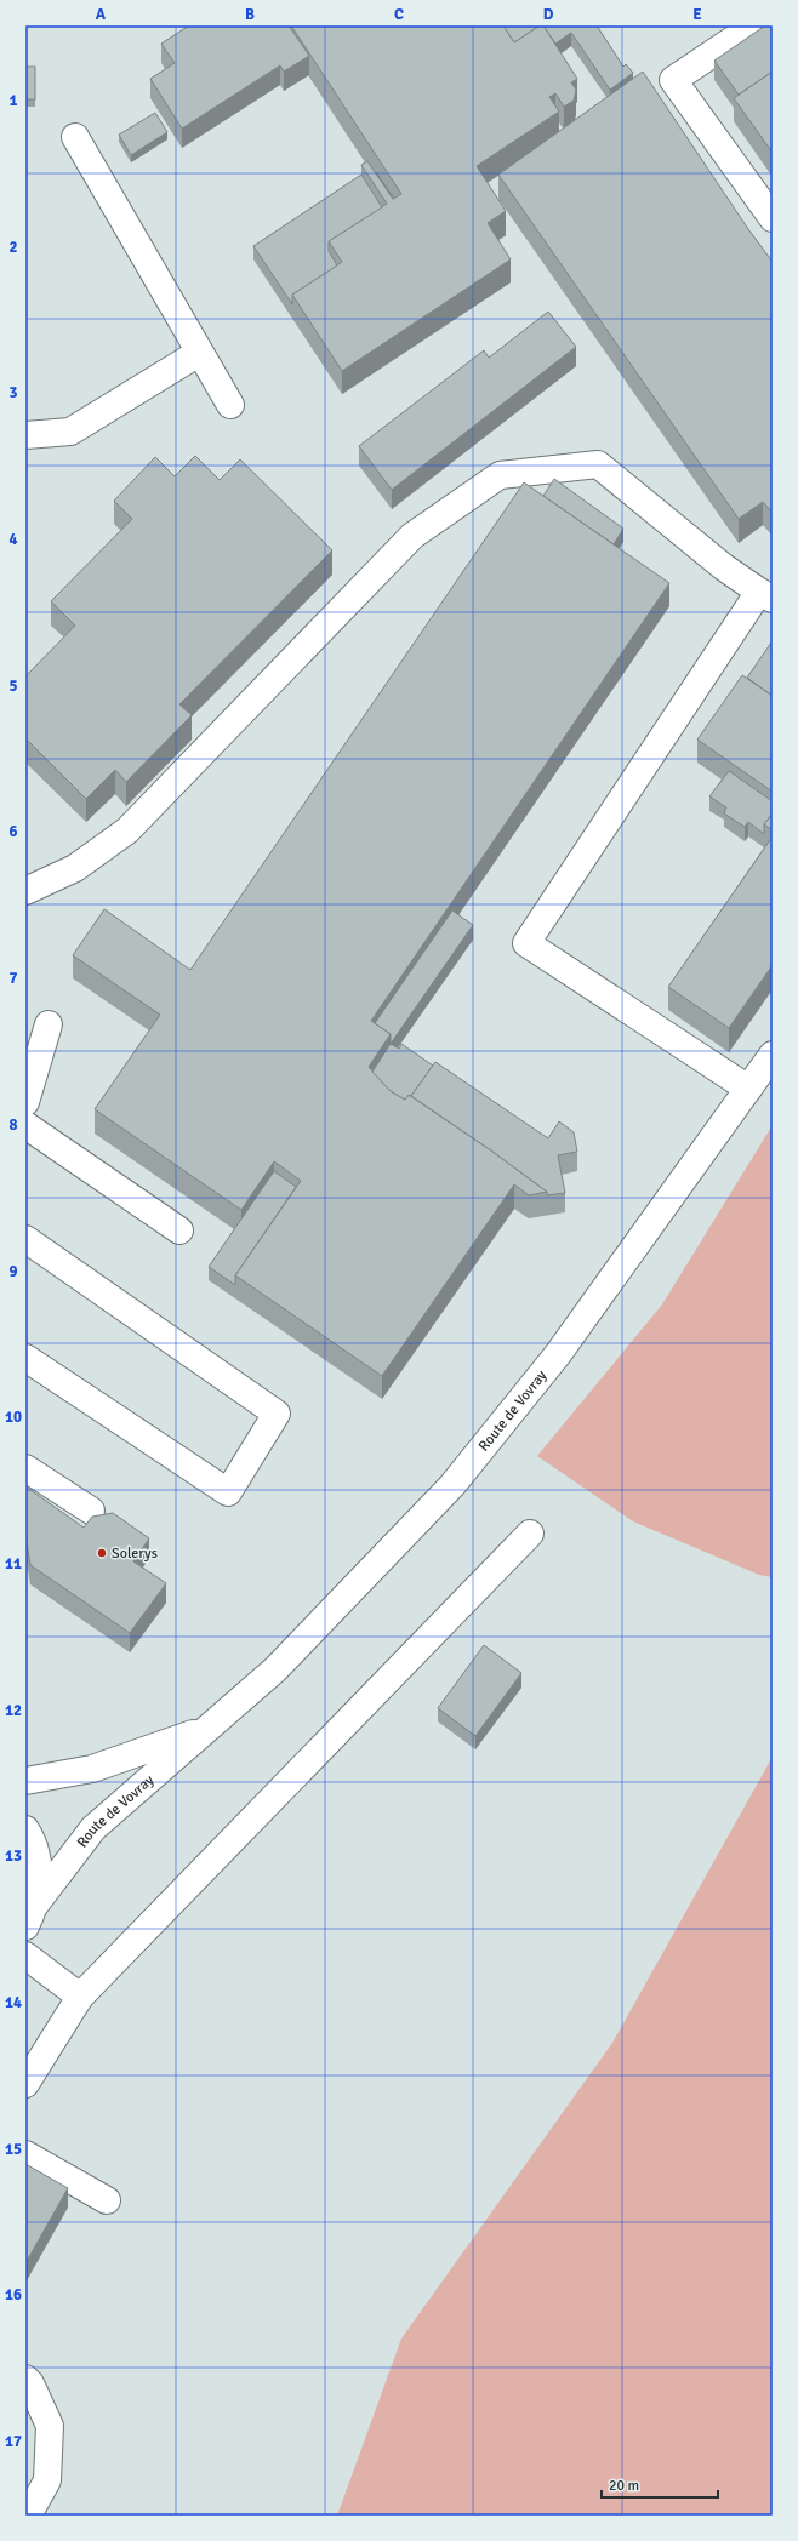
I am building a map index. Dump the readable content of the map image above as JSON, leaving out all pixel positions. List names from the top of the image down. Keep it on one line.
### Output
{"streets":{"street":["Route de Vovray"]},"places":["Solerys"],"scale_bar":"20 m","grid":{"columns":["A","B","C","D","E"],"rows":["1","2","3","4","5","6","7","8","9","10","11","12","13","14","15","16","17"]}}
